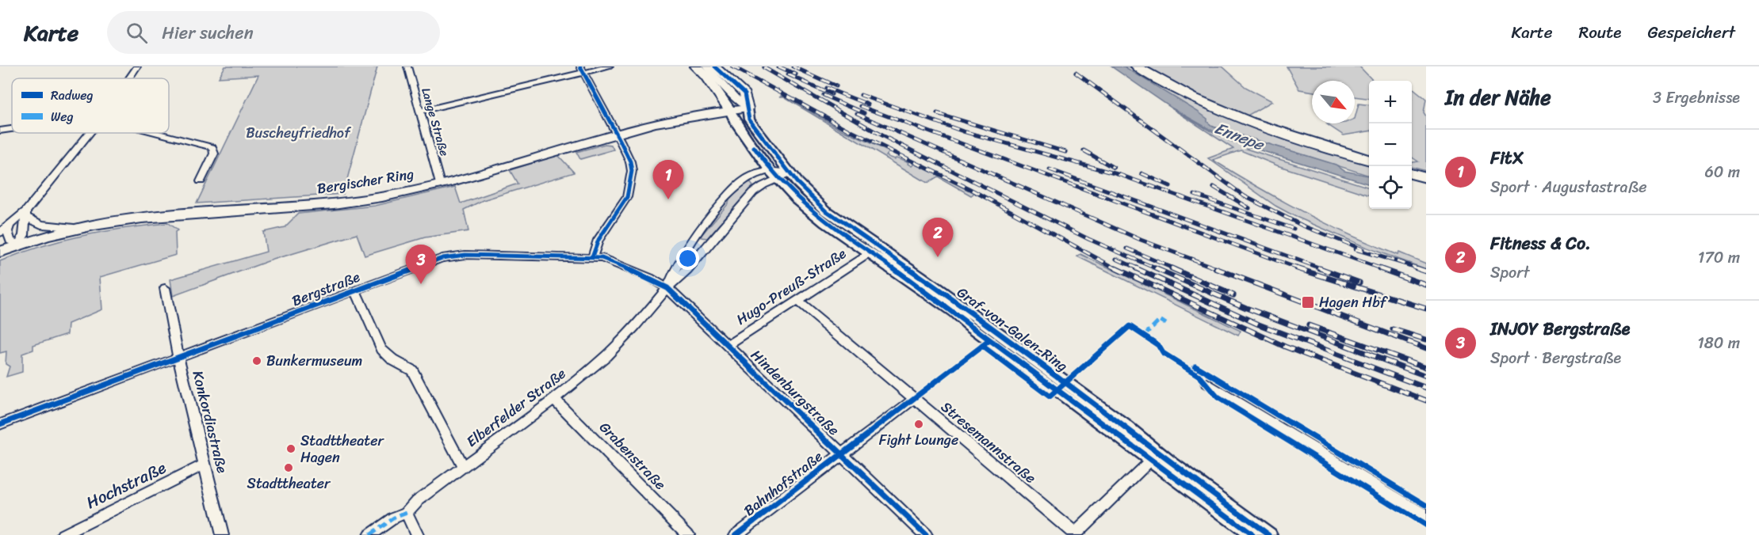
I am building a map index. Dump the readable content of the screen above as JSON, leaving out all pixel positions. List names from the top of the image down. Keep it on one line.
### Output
{"streets":{"main road":["Bergischer Ring"],"street":["Lange Straße","Hugo-Preuß-Straße","Bergstraße","Graf-von-Galen-Ring","Hindenburgstraße","Elberfelder Straße","Konkordiastraße","Stresemannstraße","Grabenstraße","Bahnhofstraße","Hochstraße"]},"crossings":[["Lange Straße","Bergischer Ring"],["Hugo-Preuß-Straße","Graf-von-Galen-Ring"],["Hugo-Preuß-Straße","Hindenburgstraße"],["Hugo-Preuß-Straße","Stresemannstraße"],["Bergstraße","Hindenburgstraße"],["Bergstraße","Elberfelder Straße"],["Bergstraße","Konkordiastraße"],["Graf-von-Galen-Ring","Elberfelder Straße"],["Hindenburgstraße","Elberfelder Straße"],["Hindenburgstraße","Bahnhofstraße"],["Elberfelder Straße","Grabenstraße"],["Konkordiastraße","Hochstraße"],["Stresemannstraße","Bahnhofstraße"]],"water":["Ennepe"],"parks":["Buscheyfriedhof"],"places":{"transit":["Hagen Hbf"],"other":["Bunkermuseum","Fight Lounge","Stadttheater Hagen","Stadttheater"]},"legend":["Radweg","Weg"],"north":"bottom right","page":{"header":"Karte","search":"Hier suchen","nav":["Karte","Route","Gespeichert"],"heading":["In der Nähe","3 Ergebnisse"],"map_buttons":["+","−"],"list":[{"mark":"1","name":"FitX","note":"Sport · Augustastraße","value":"60 m"},{"mark":"2","name":"Fitness & Co.","note":"Sport","value":"170 m"},{"mark":"3","name":"INJOY Bergstraße","note":"Sport · Bergstraße","value":"180 m"}],"pins":["1","2","3"]}}
